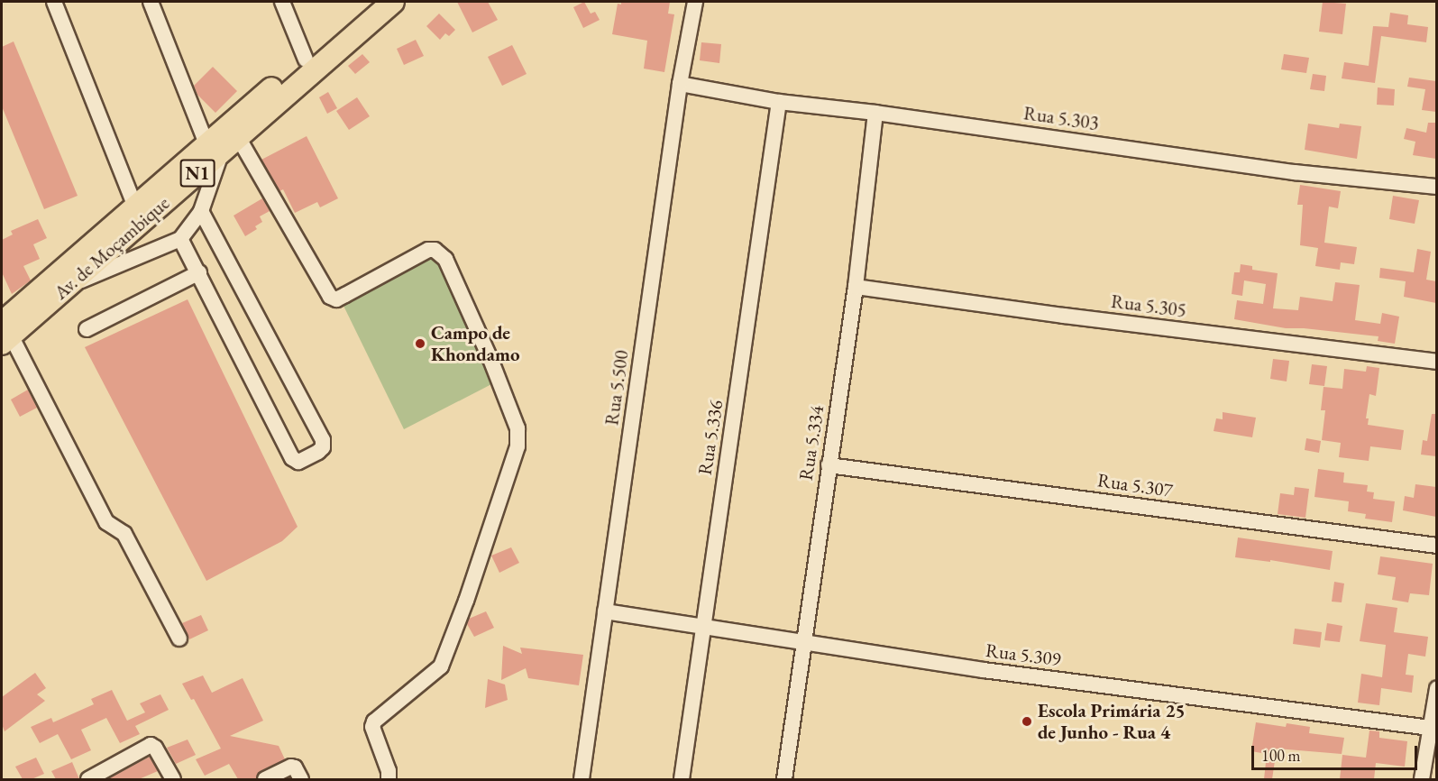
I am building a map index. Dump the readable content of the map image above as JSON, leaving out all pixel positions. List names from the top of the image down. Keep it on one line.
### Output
{"streets":{"highway":["N1","Av. de Moçambique"],"street":["Rua 5.303","Rua 5.305","Rua 5.500","Rua 5.336","Rua 5.334","Rua 5.307","Rua 5.309"]},"crossings":[["Rua 5.303","Rua 5.500"],["Rua 5.303","Rua 5.336"],["Rua 5.303","Rua 5.334"],["Rua 5.305","Rua 5.334"],["Rua 5.500","Rua 5.309"],["Rua 5.336","Rua 5.309"],["Rua 5.334","Rua 5.307"],["Rua 5.334","Rua 5.309"]],"places":["Campo de Khondamo","Escola Primária 25 de Junho - Rua 4"],"scale_bar":"100 m"}
